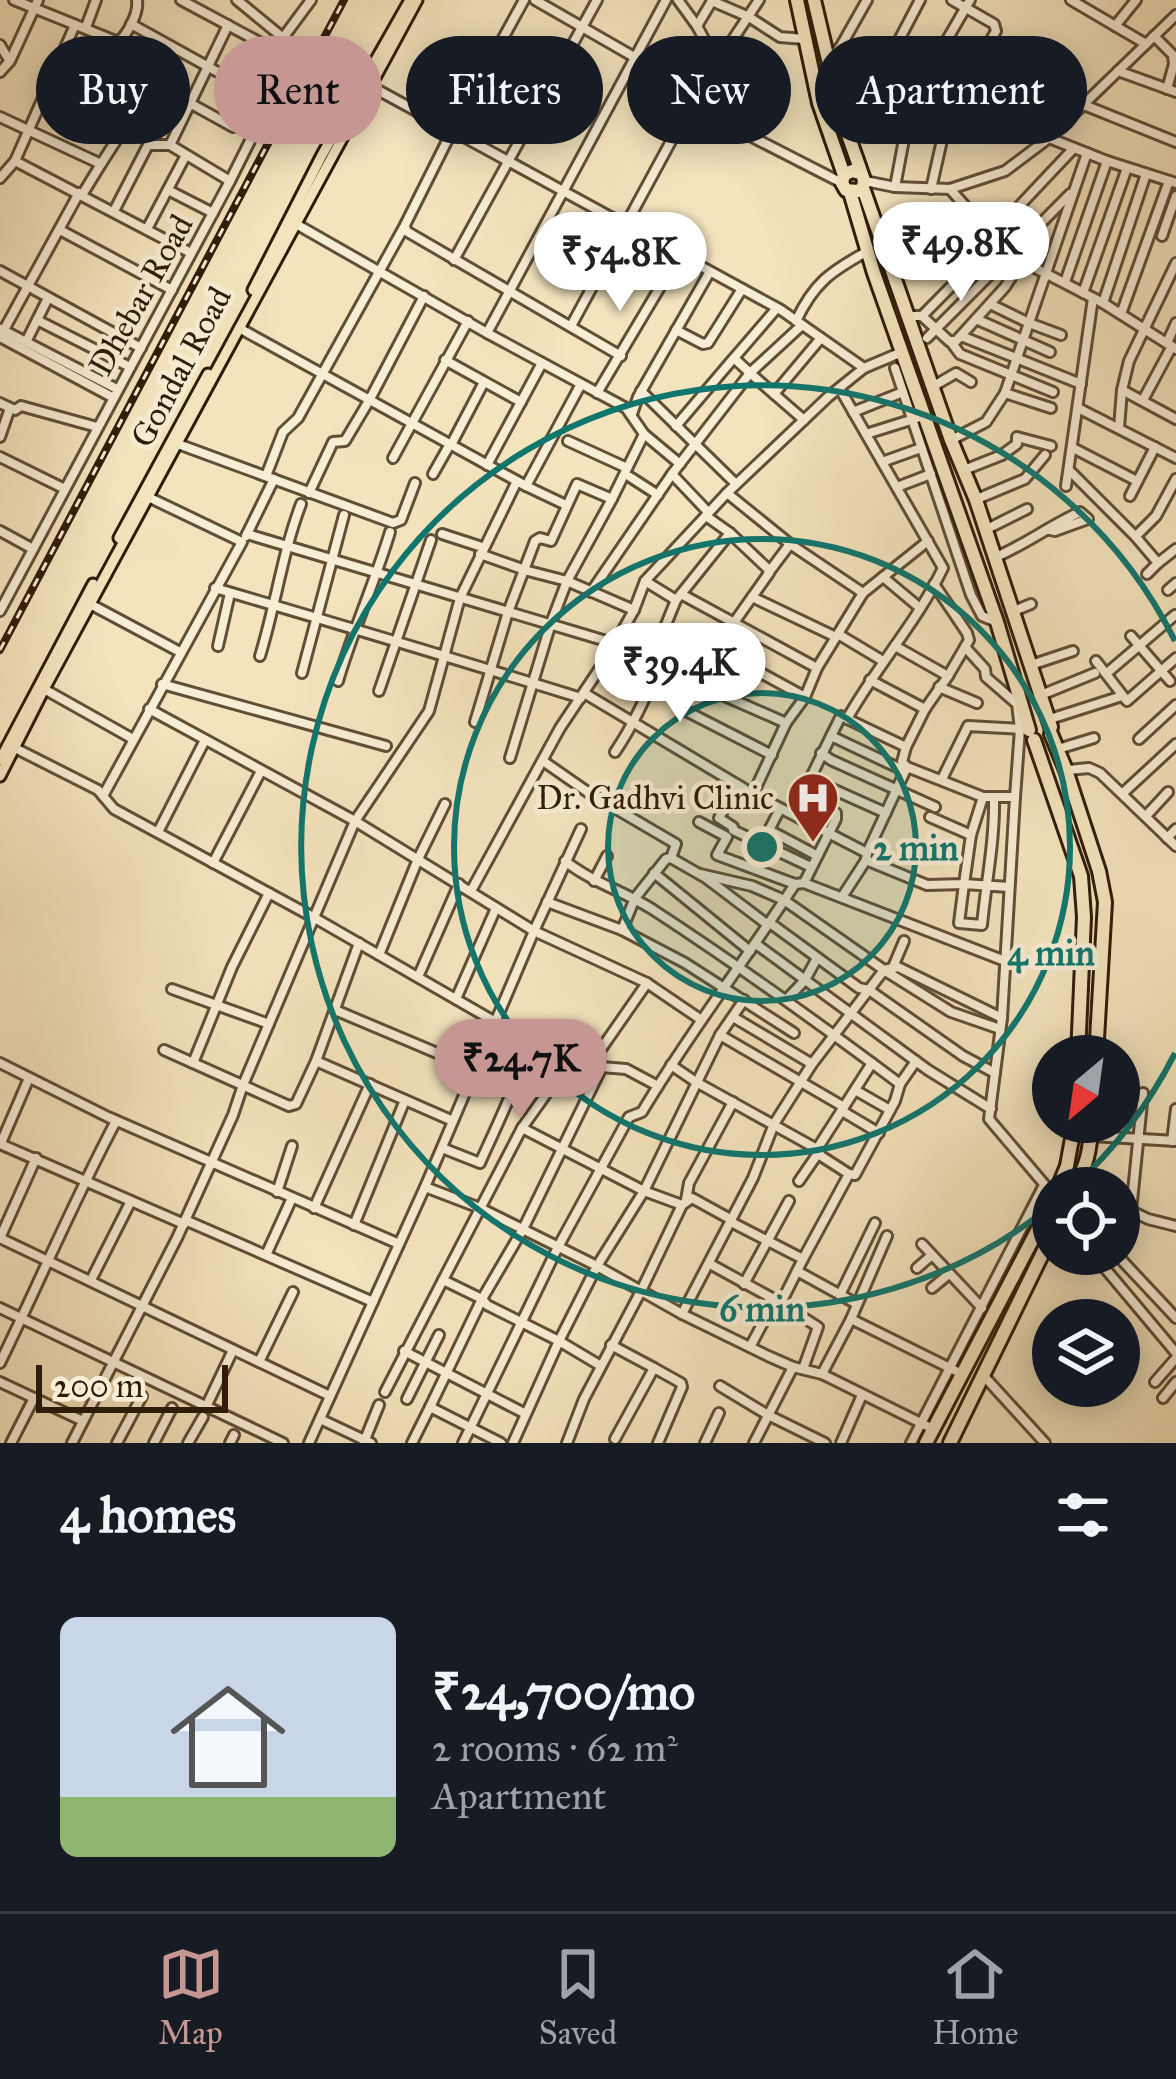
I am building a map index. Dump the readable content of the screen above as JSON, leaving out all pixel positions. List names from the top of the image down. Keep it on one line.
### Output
{"streets":{"main road":["Gondal Road"],"street":["Dhebar Road"]},"places":{"hospital":["Dr. Gadhvi Clinic"]},"scale_bar":"200 m","north":"bottom left","page":{"chip":["Buy","Rent","Filters","New","Apartment"],"price":["₹49.8K","₹54.8K","₹39.4K","₹24.7K"],"scale":"200 m","heading":"4 homes","list":[{"name":"₹24,700/mo","note":"2 rooms · 62 m² · Apartment"}],"tabs":["Map","Saved","Home"]},"rings":["2 min","4 min","6 min"]}
